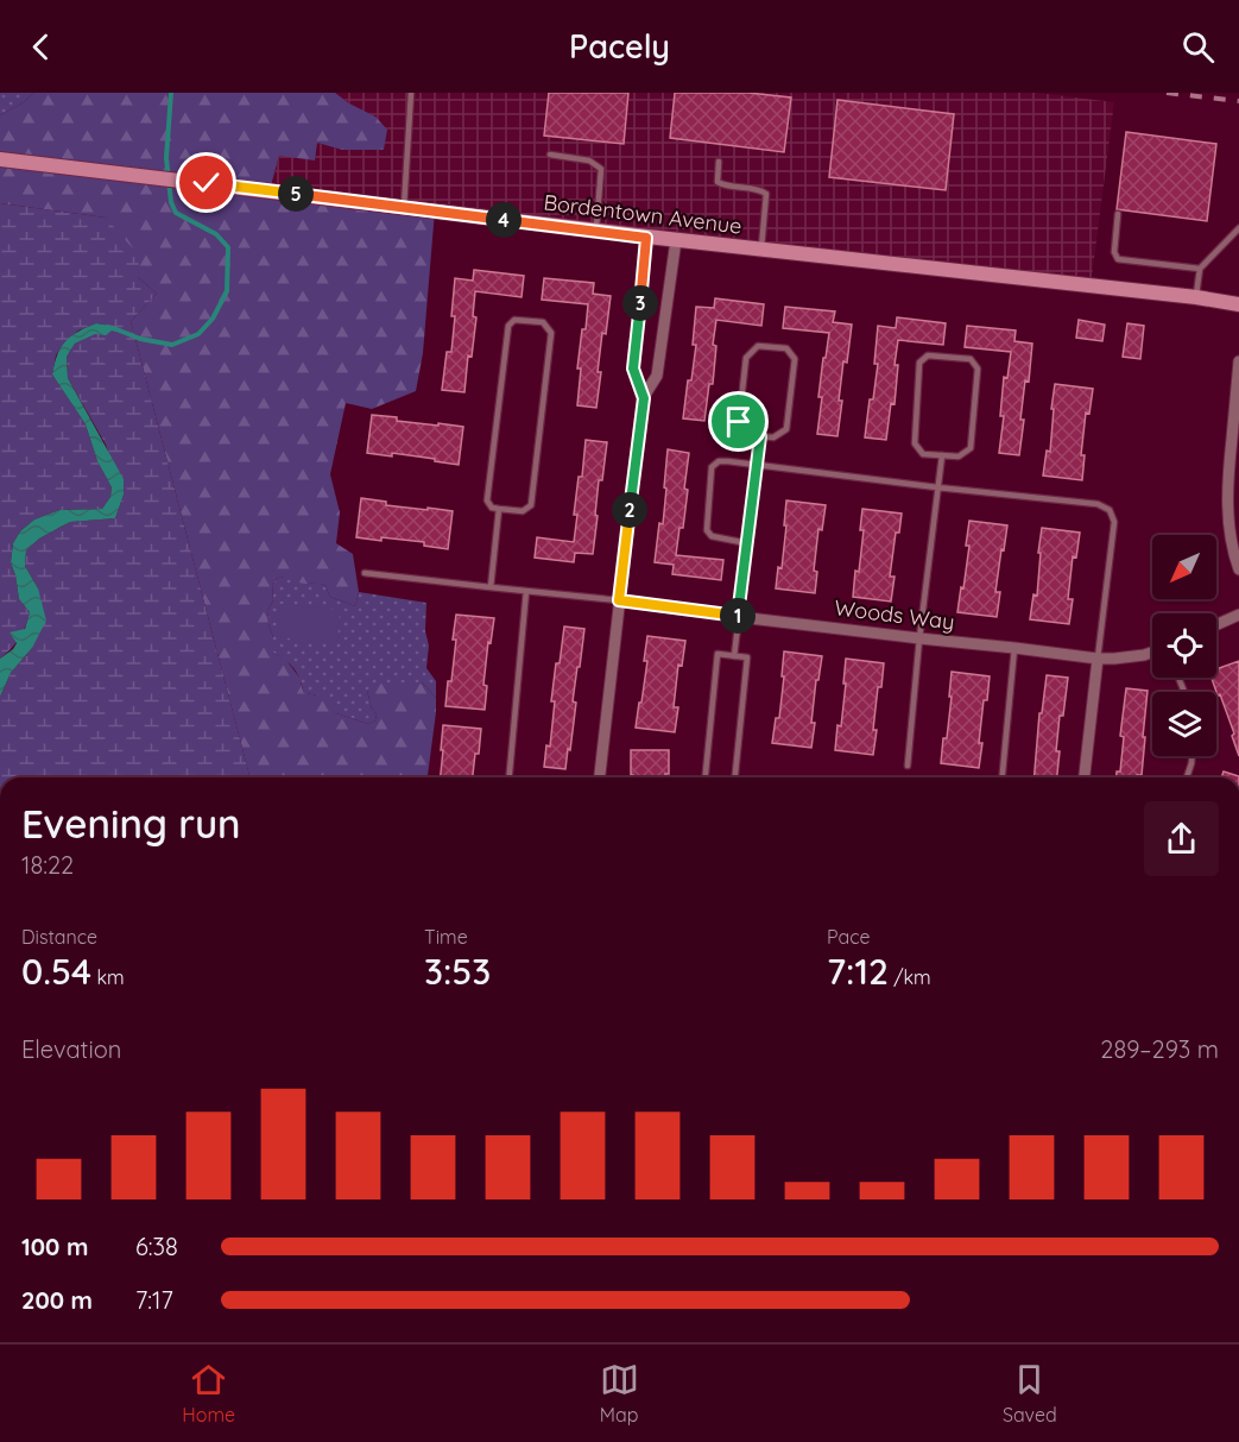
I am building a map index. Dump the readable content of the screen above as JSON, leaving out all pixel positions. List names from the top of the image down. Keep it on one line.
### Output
{"streets":{"main road":["Bordentown Avenue"],"street":["Woods Way"]},"north":"bottom left","page":{"header":"Pacely","pins":["5","4","3","2","1"],"heading":["Evening run","18:22"],"stats":[["Distance","0.54 km"],["Time","3:53"],["Pace","7:12 /km"]],"chart":["Elevation","289–293 m"],"list":[{"name":"100 m","note":"6:38"},{"name":"200 m","note":"7:17"}],"tabs":["Home","Map","Saved"]}}
